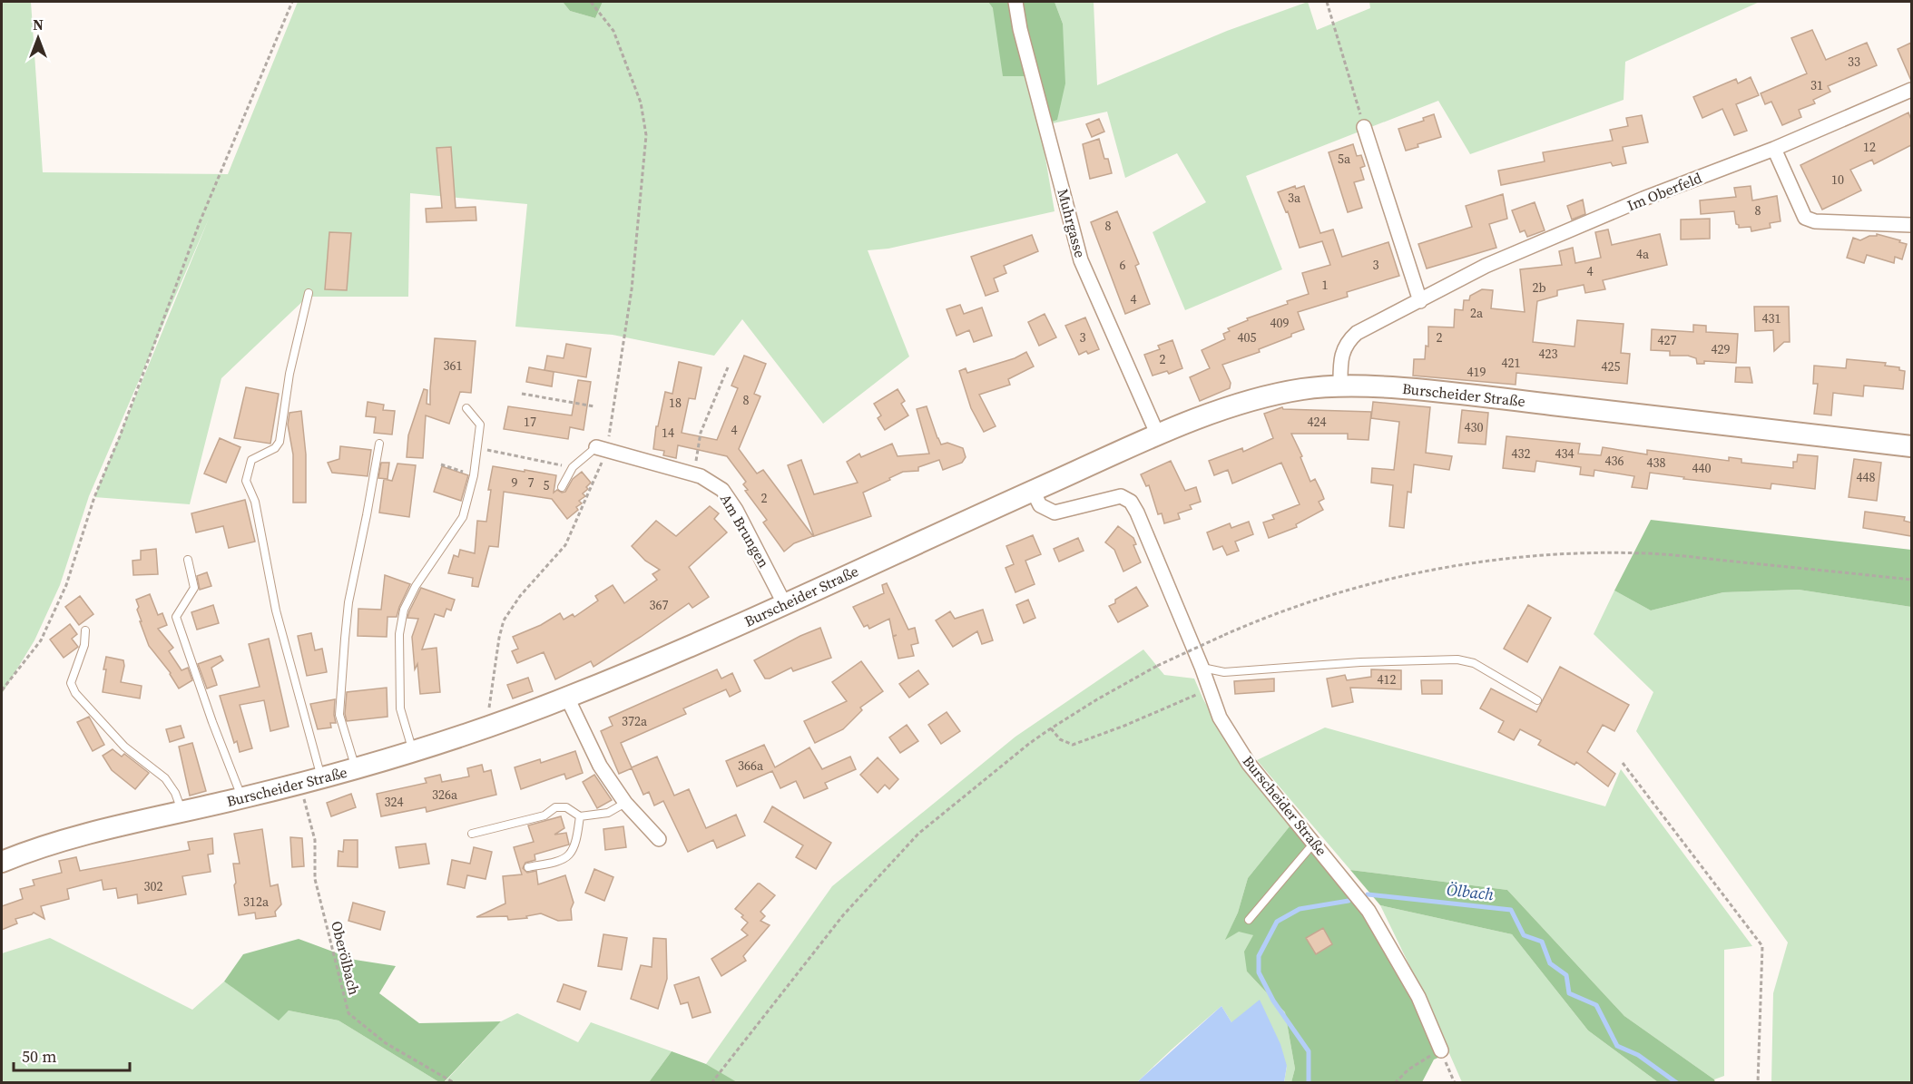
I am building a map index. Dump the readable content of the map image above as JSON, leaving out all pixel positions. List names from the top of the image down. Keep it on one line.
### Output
{"streets":{"main road":["Burscheider Straße"],"street":["Im Oberfeld","Muhrgasse","Am Brungen"],"path":["Oberölbach"]},"crossings":[["Im Oberfeld","Burscheider Straße"],["Muhrgasse","Burscheider Straße"],["Burscheider Straße","Am Brungen"],["Burscheider Straße","Oberölbach"]],"water":["Ölbach"],"house_numbers":["33","31","12","5a","10","3a","8","8","4a","6","3","4","1","2b","4","2a","431","409","3","405","2","427","429","423","2","421","361","425","419","8","18","17","424","430","4","14","432","434","436","438","440","448","9","7","5","2","367","412","372a","366a","326a","324","302","312a"],"scale_bar":"50 m","north":"top"}
